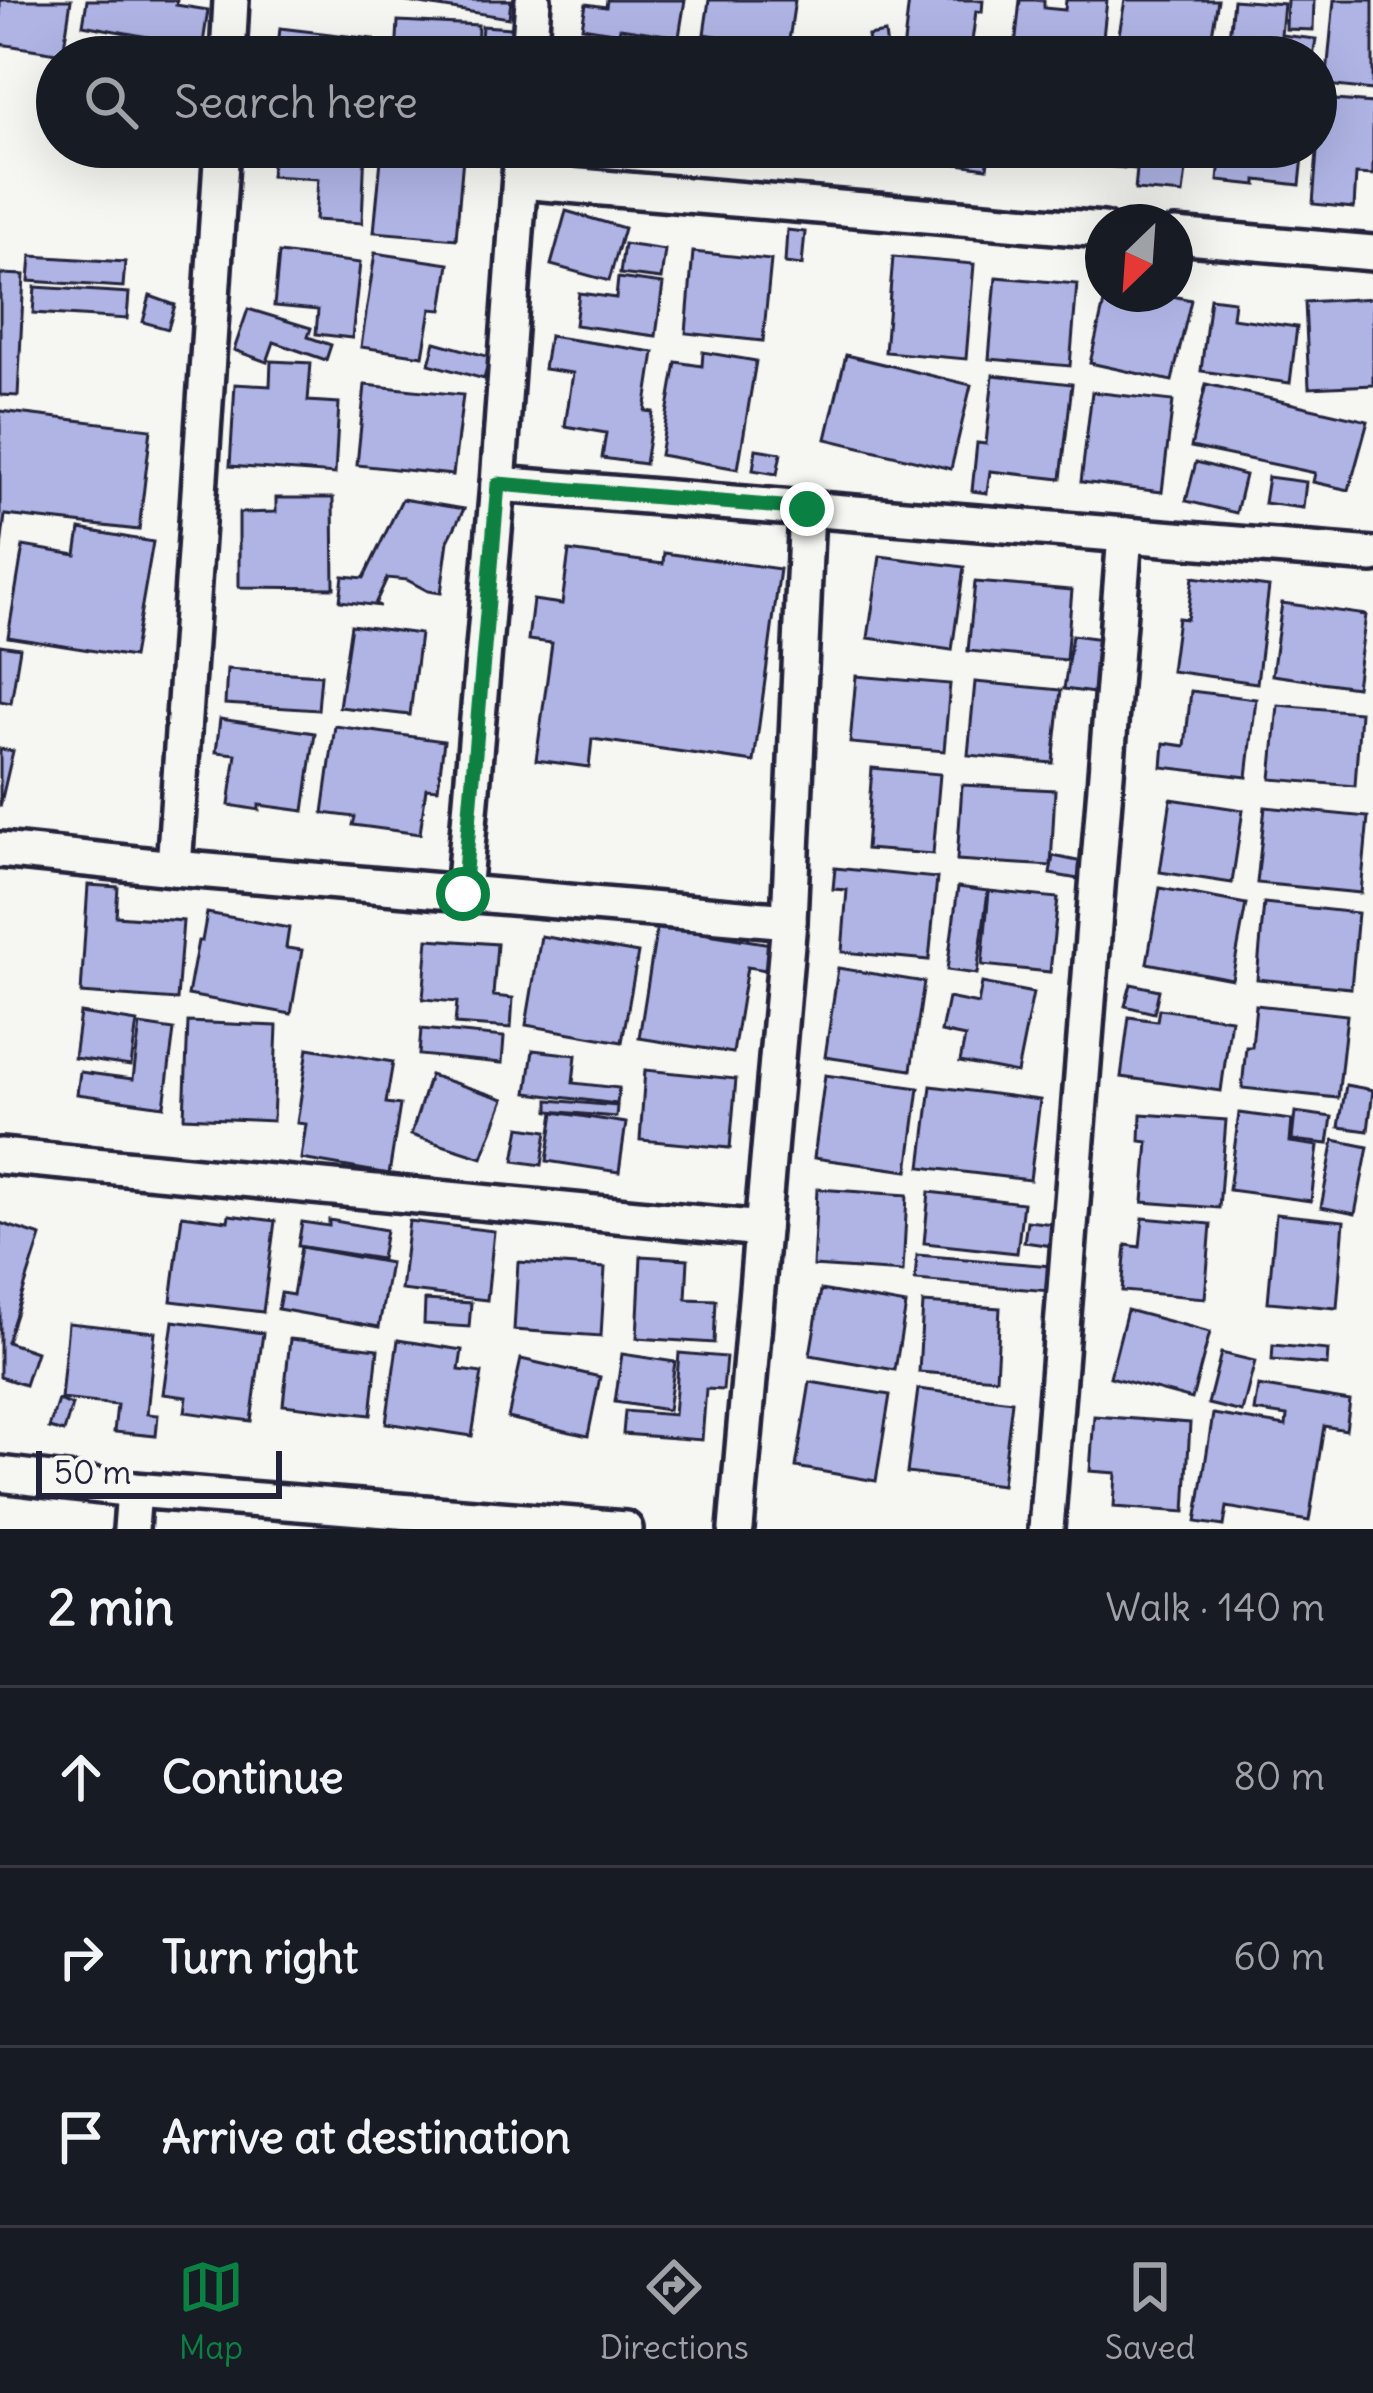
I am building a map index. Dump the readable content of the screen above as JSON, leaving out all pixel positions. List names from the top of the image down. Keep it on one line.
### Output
{"scale_bar":"50 m","north":"bottom left","page":{"search":"Search here","scale":"50 m","heading":["2 min","Walk · 140 m"],"list":[["Continue","80 m"],["Turn right","60 m"],"Arrive at destination"],"nav":["Map","Directions","Saved"]}}
